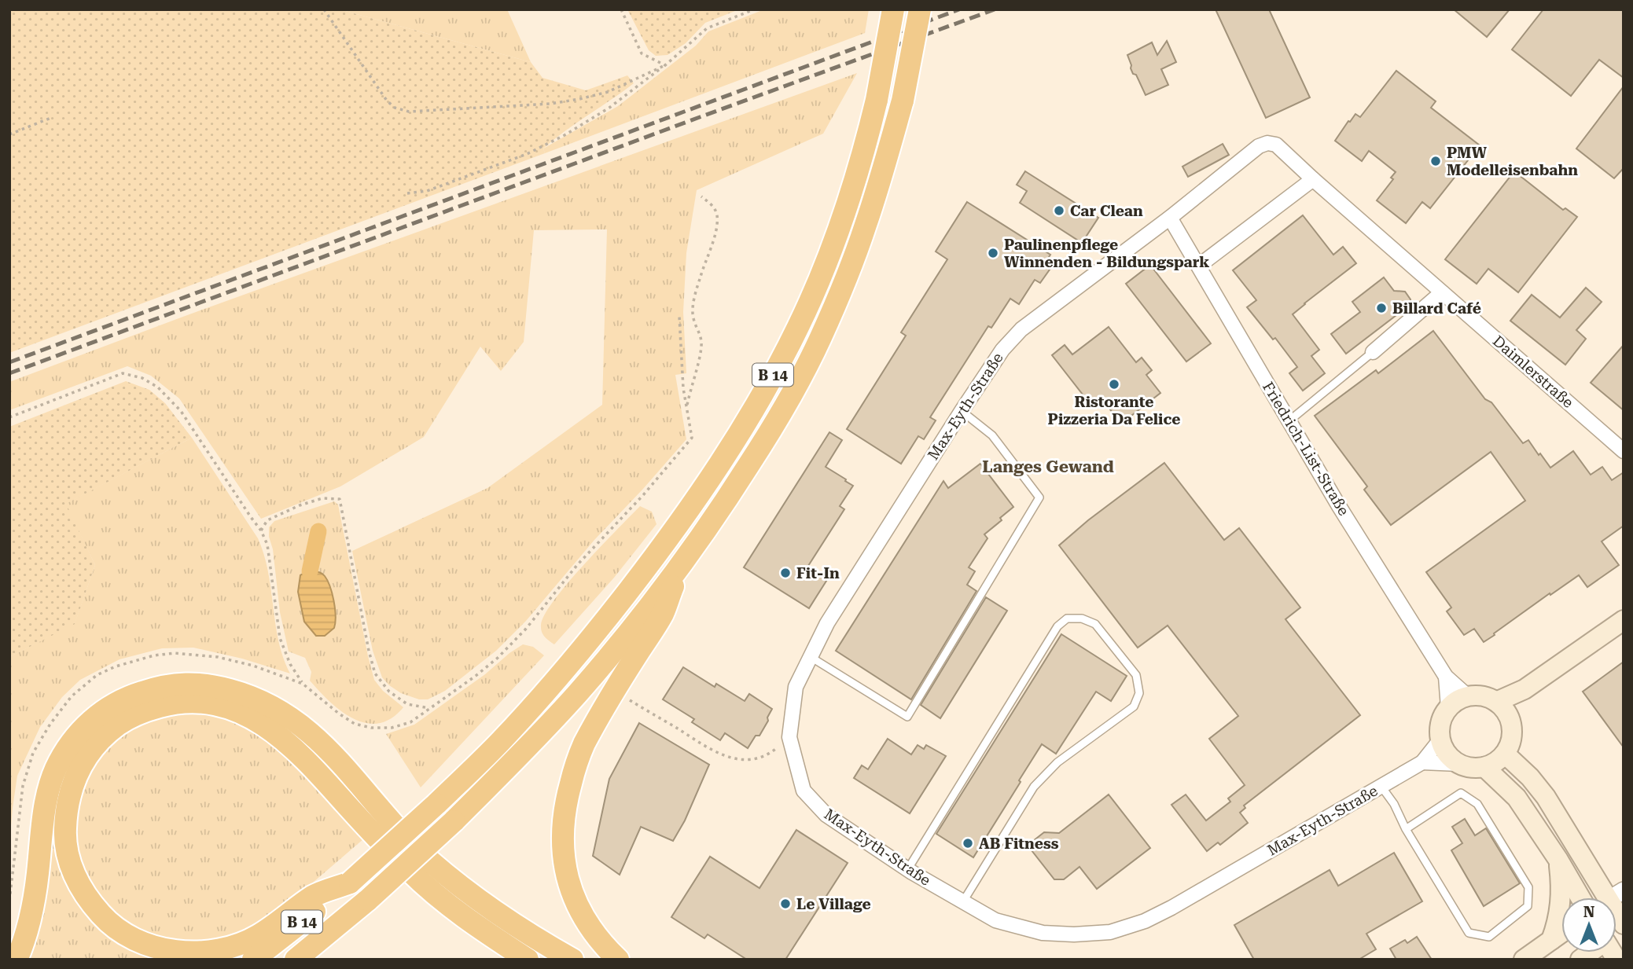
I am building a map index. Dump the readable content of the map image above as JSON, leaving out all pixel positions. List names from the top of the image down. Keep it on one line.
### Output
{"streets":{"highway":["B 14"],"main road":["Friedrich-List-Straße"],"street":["Daimlerstraße","Max-Eyth-Straße"]},"crossings":[["Daimlerstraße","Max-Eyth-Straße"],["Daimlerstraße","Friedrich-List-Straße"],["Max-Eyth-Straße","Friedrich-List-Straße"]],"districts":["Langes Gewand"],"places":["PMW Modelleisenbahn","Car Clean","Paulinenpflege Winnenden - Bildungspark","Billard Café","Ristorante Pizzeria Da Felice","Fit-In","AB Fitness","Le Village"],"north":"top"}
